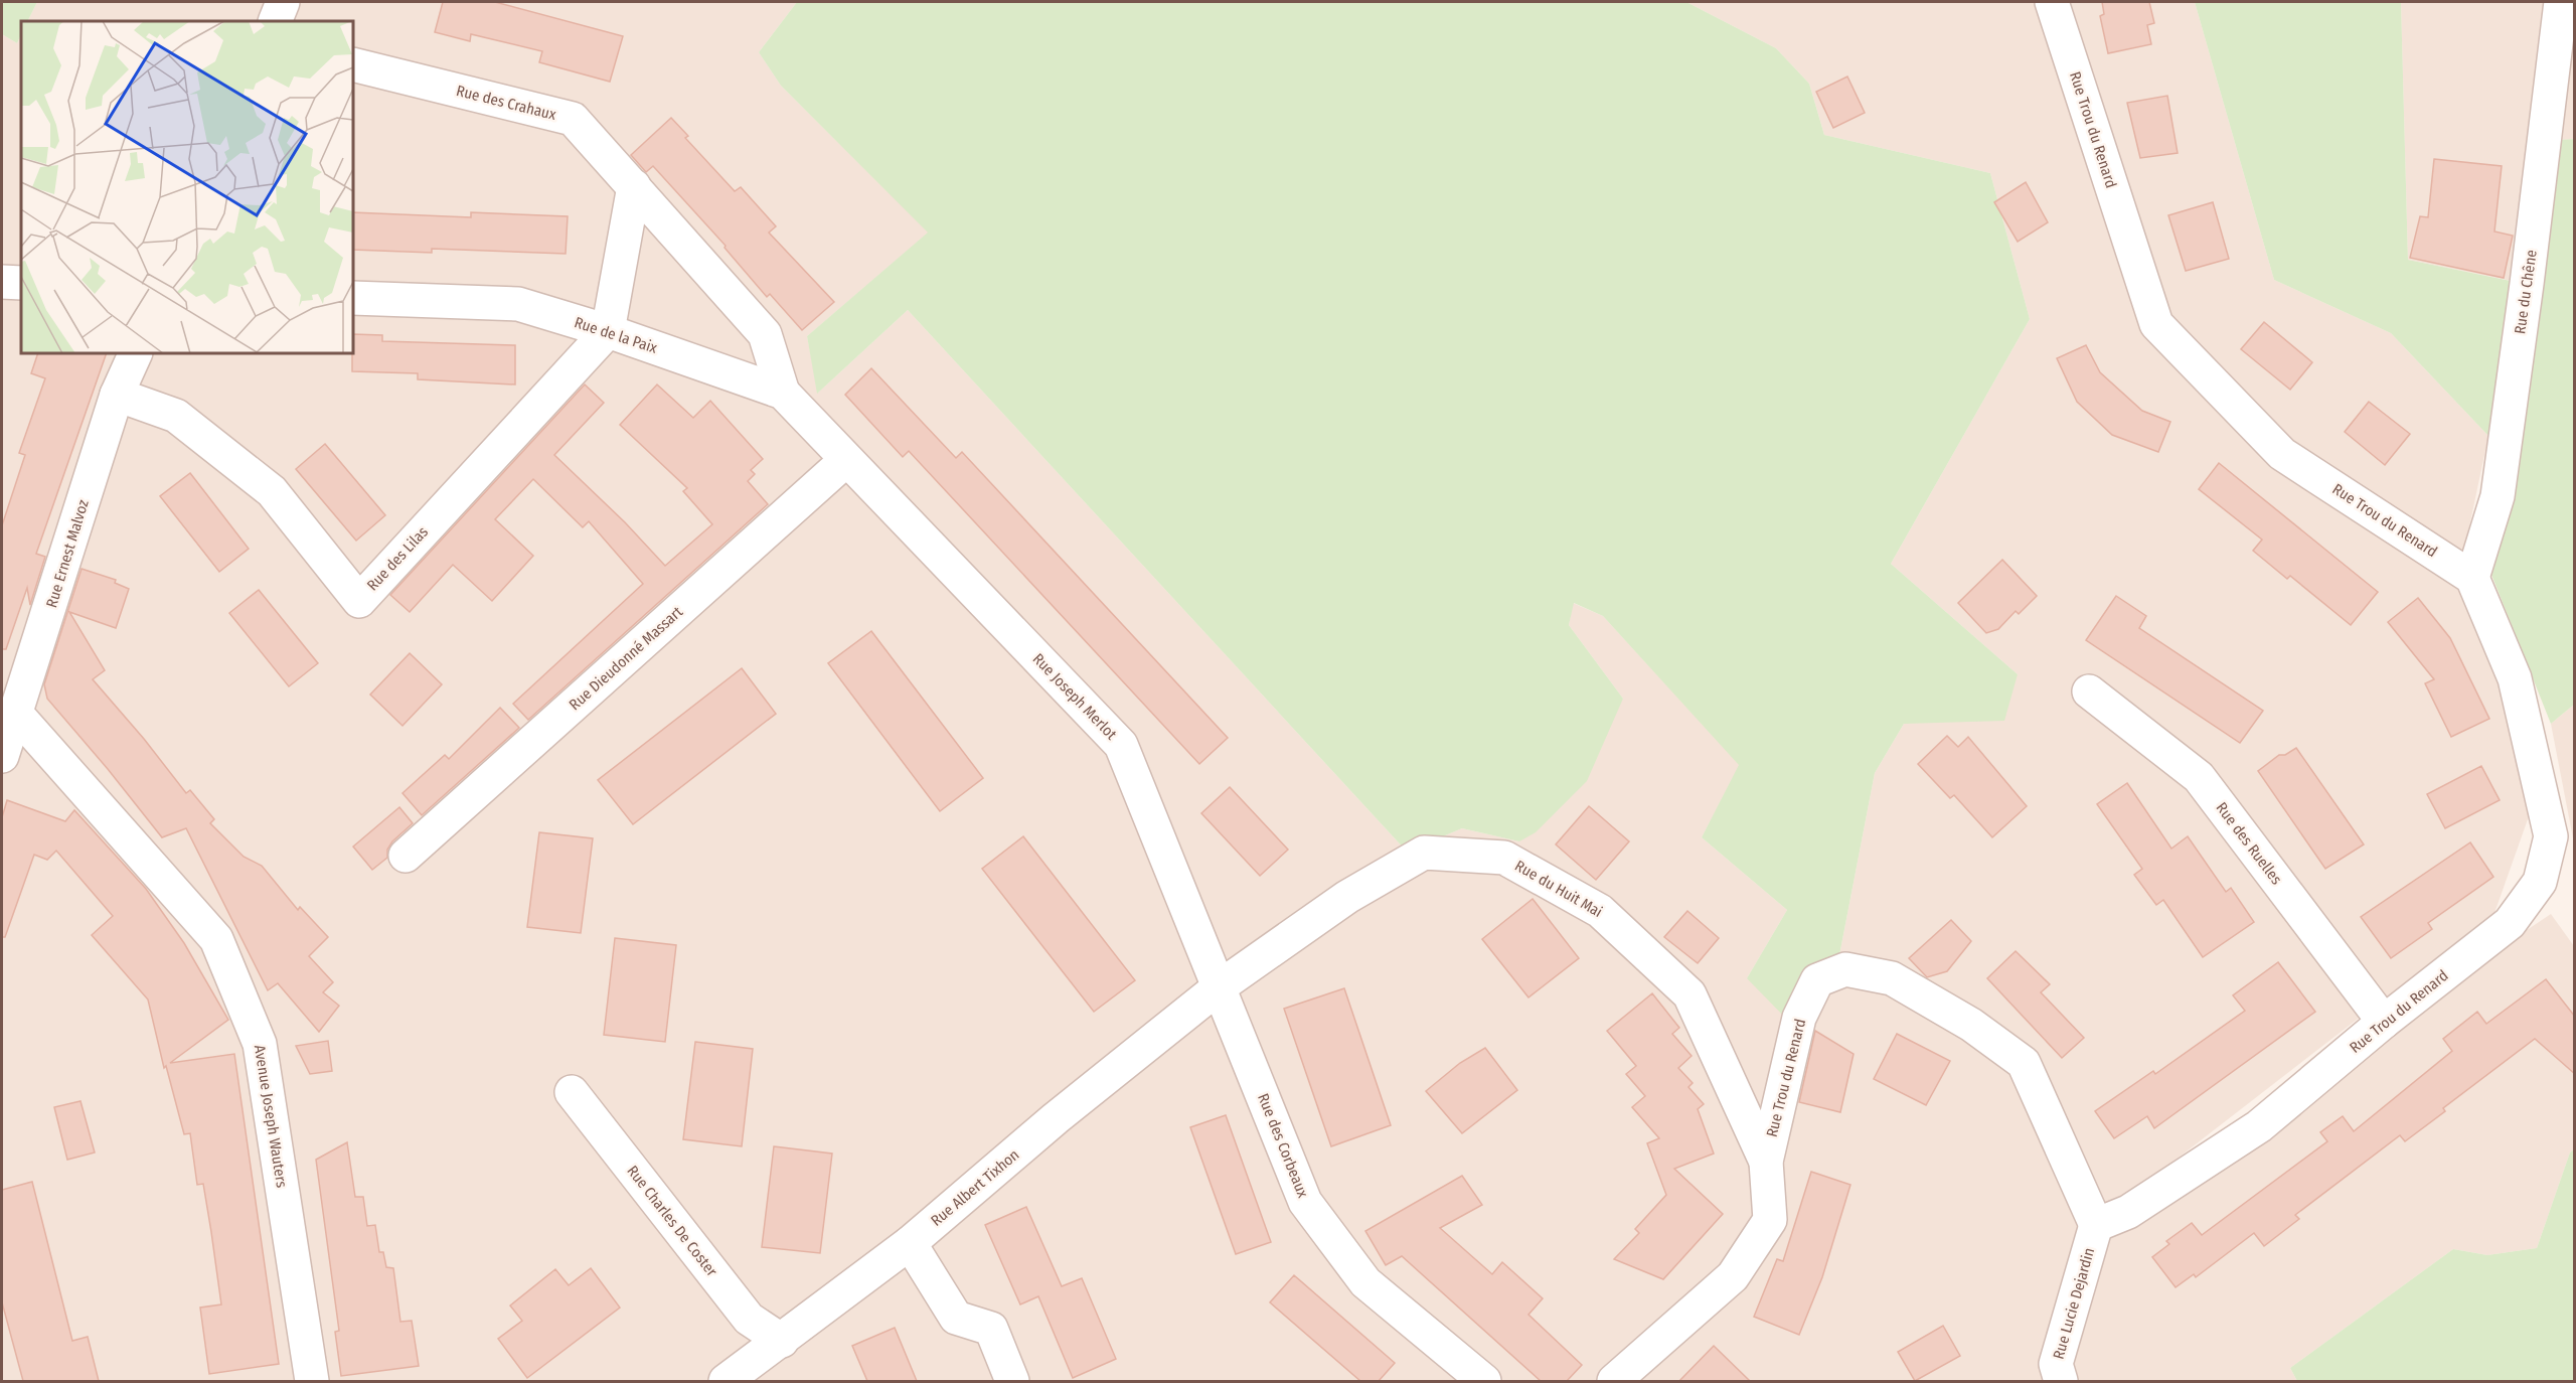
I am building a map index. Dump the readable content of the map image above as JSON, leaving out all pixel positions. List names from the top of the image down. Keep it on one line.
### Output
{"streets":{"street":["Rue des Crahaux","Rue Trou du Renard","Rue du Chêne","Rue de la Paix","Rue Ernest Malvoz","Rue des Lilas","Rue Dieudonné Massart","Rue Joseph Merlot","Rue des Ruelles","Rue du Huit Mai","Avenue Joseph Wauters","Rue des Corbeaux","Rue Albert Tixhon","Rue Charles De Coster","Rue Lucie Dejardin"]},"crossings":[["Rue des Crahaux","Rue de la Paix"],["Rue Trou du Renard","Rue du Chêne"],["Rue Trou du Renard","Rue des Ruelles"],["Rue Trou du Renard","Rue du Huit Mai"],["Rue Trou du Renard","Rue Lucie Dejardin"],["Rue de la Paix","Rue des Lilas"],["Rue de la Paix","Rue Dieudonné Massart"],["Rue de la Paix","Rue Joseph Merlot"],["Rue Ernest Malvoz","Rue des Lilas"],["Rue Ernest Malvoz","Avenue Joseph Wauters"],["Rue Dieudonné Massart","Rue Joseph Merlot"],["Rue Joseph Merlot","Rue du Huit Mai"],["Rue Joseph Merlot","Rue des Corbeaux"],["Rue Joseph Merlot","Rue Albert Tixhon"],["Rue du Huit Mai","Rue des Corbeaux"],["Rue du Huit Mai","Rue Albert Tixhon"],["Rue des Corbeaux","Rue Albert Tixhon"],["Rue Albert Tixhon","Rue Charles De Coster"]]}
